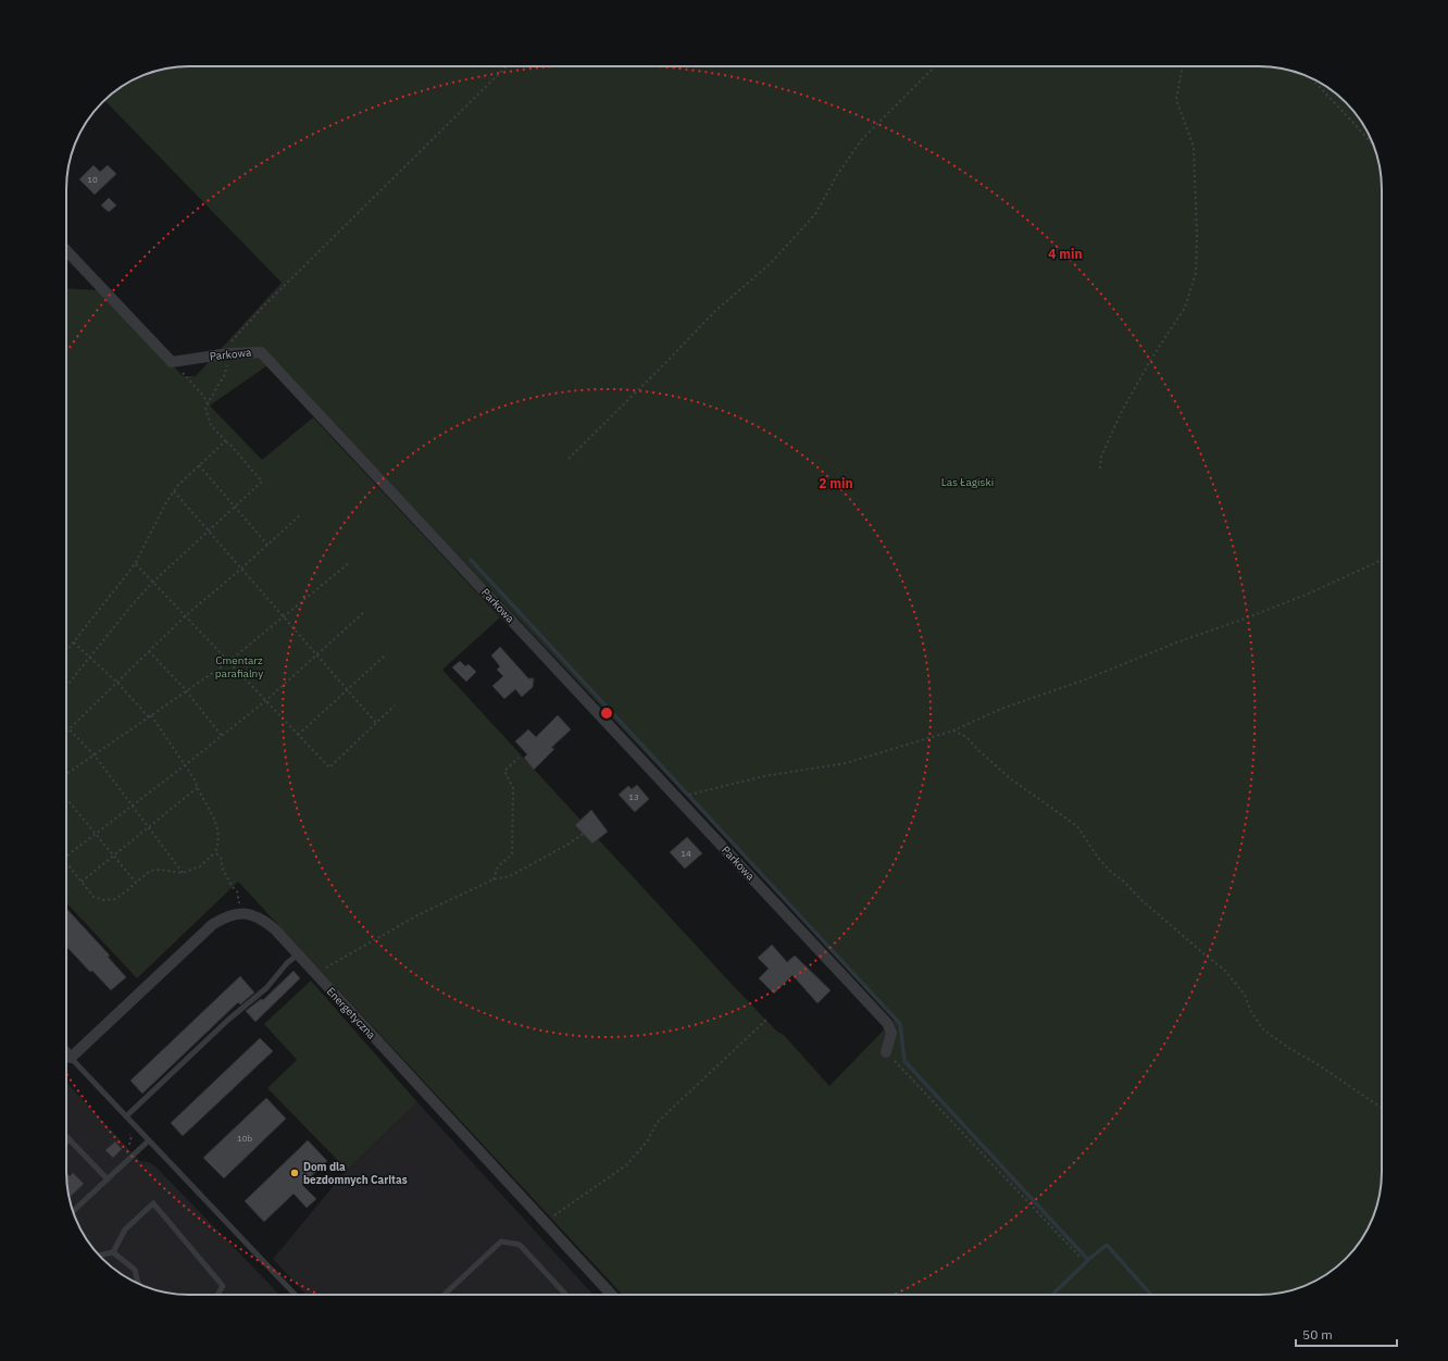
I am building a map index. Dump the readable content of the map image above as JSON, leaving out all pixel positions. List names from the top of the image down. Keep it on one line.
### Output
{"streets":{"street":["Parkowa","Energetyczna"]},"parks":["Las Łagiski","Cmentarz parafialny"],"places":["Dom dla bezdomnych Caritas"],"house_numbers":["10","13","14","10b"],"scale_bar":"50 m","rings":["4 min","2 min"]}
